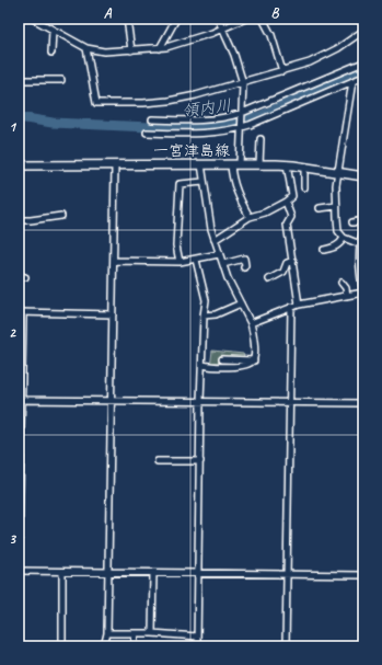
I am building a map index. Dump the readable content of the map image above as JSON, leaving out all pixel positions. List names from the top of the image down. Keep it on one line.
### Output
{"streets":{"main road":["一宮津島線"]},"water":["領内川"],"grid":{"columns":["A","B"],"rows":["1","2","3"]}}
